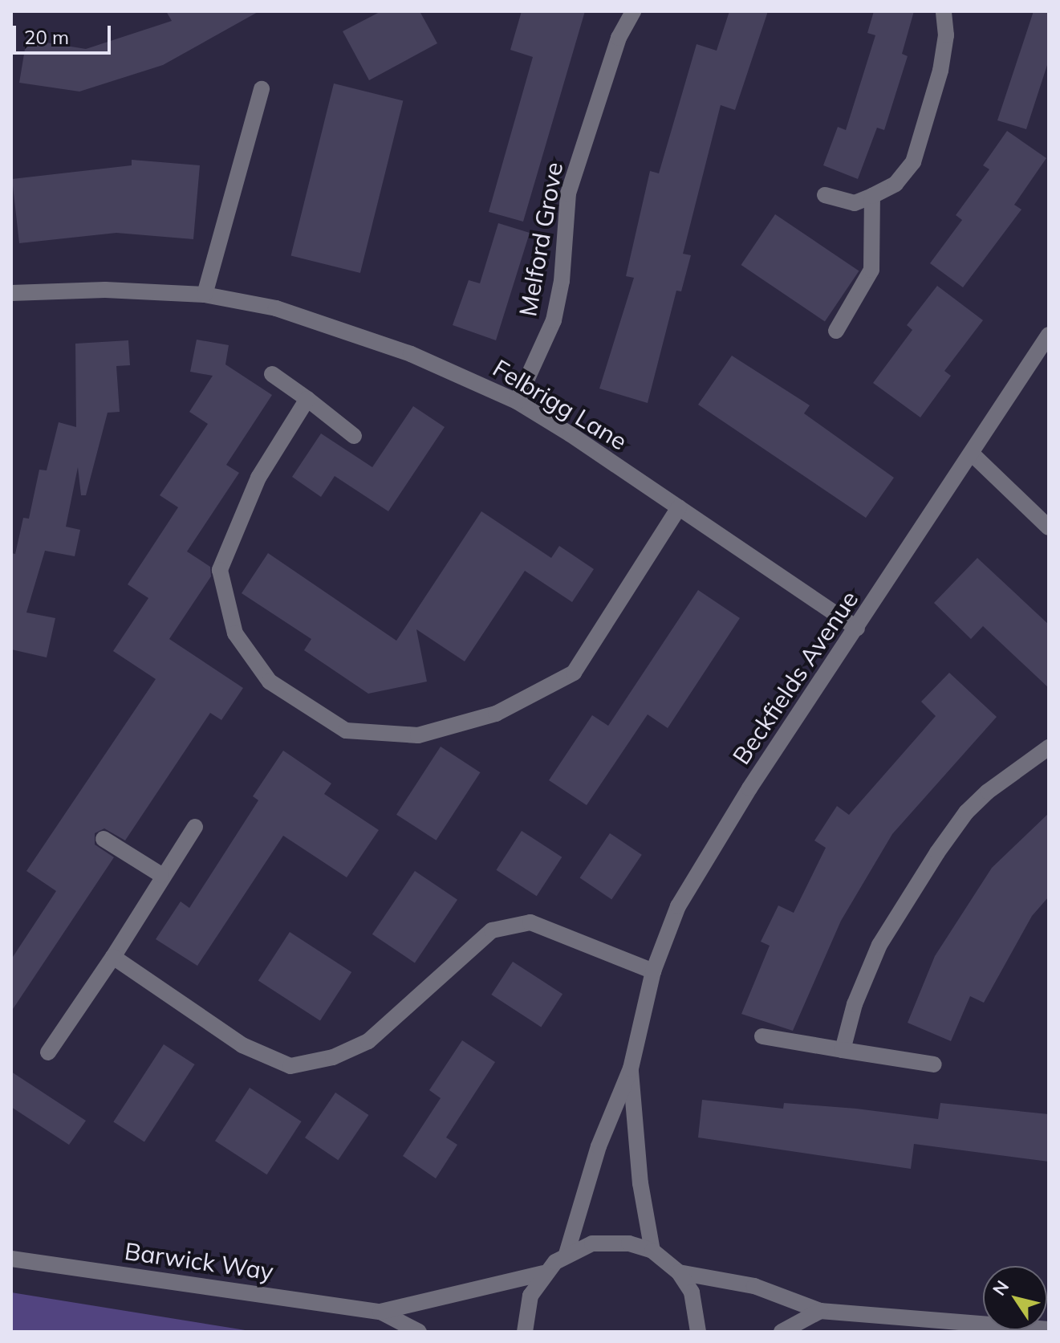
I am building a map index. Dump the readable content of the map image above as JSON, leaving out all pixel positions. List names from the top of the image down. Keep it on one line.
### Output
{"streets":{"street":["Melford Grove","Felbrigg Lane","Beckfields Avenue","Barwick Way"]},"crossings":[["Melford Grove","Felbrigg Lane"],["Felbrigg Lane","Beckfields Avenue"]],"scale_bar":"20 m","north":"top left"}
